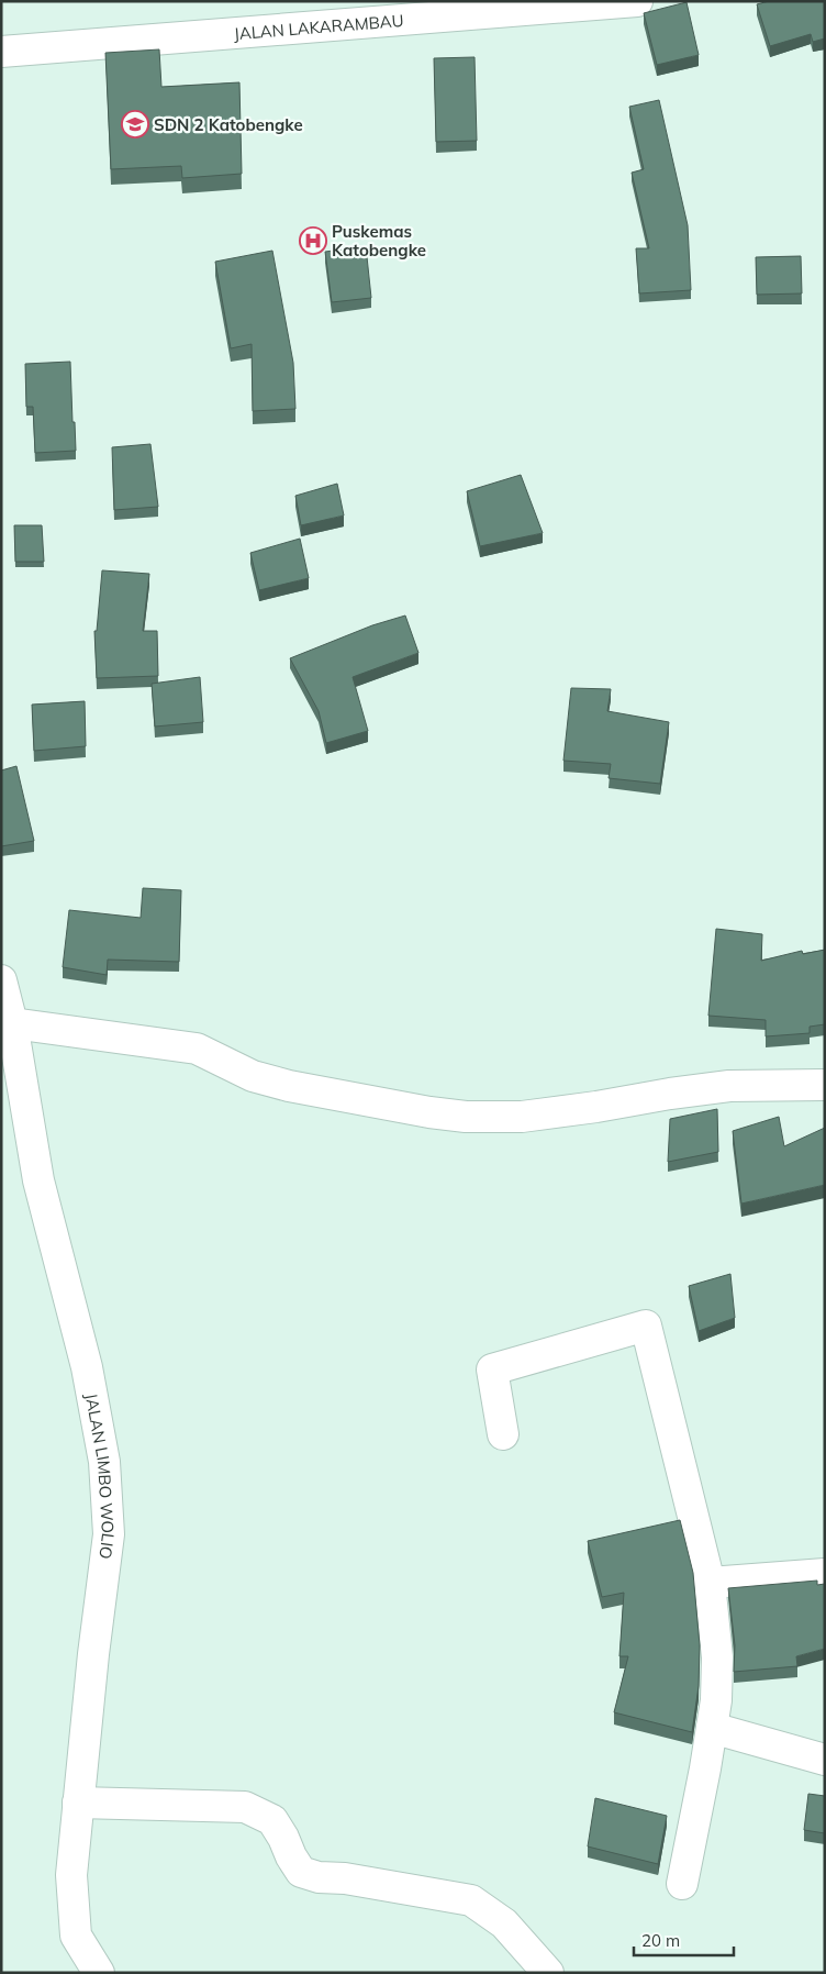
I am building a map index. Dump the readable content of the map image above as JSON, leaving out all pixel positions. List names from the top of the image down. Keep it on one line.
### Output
{"streets":{"street":["JALAN LAKARAMBAU","JALAN LIMBO WOLIO"]},"places":{"school or university":["SDN 2 Katobengke"],"hospital":["Puskemas Katobengke"]},"scale_bar":"20 m"}
